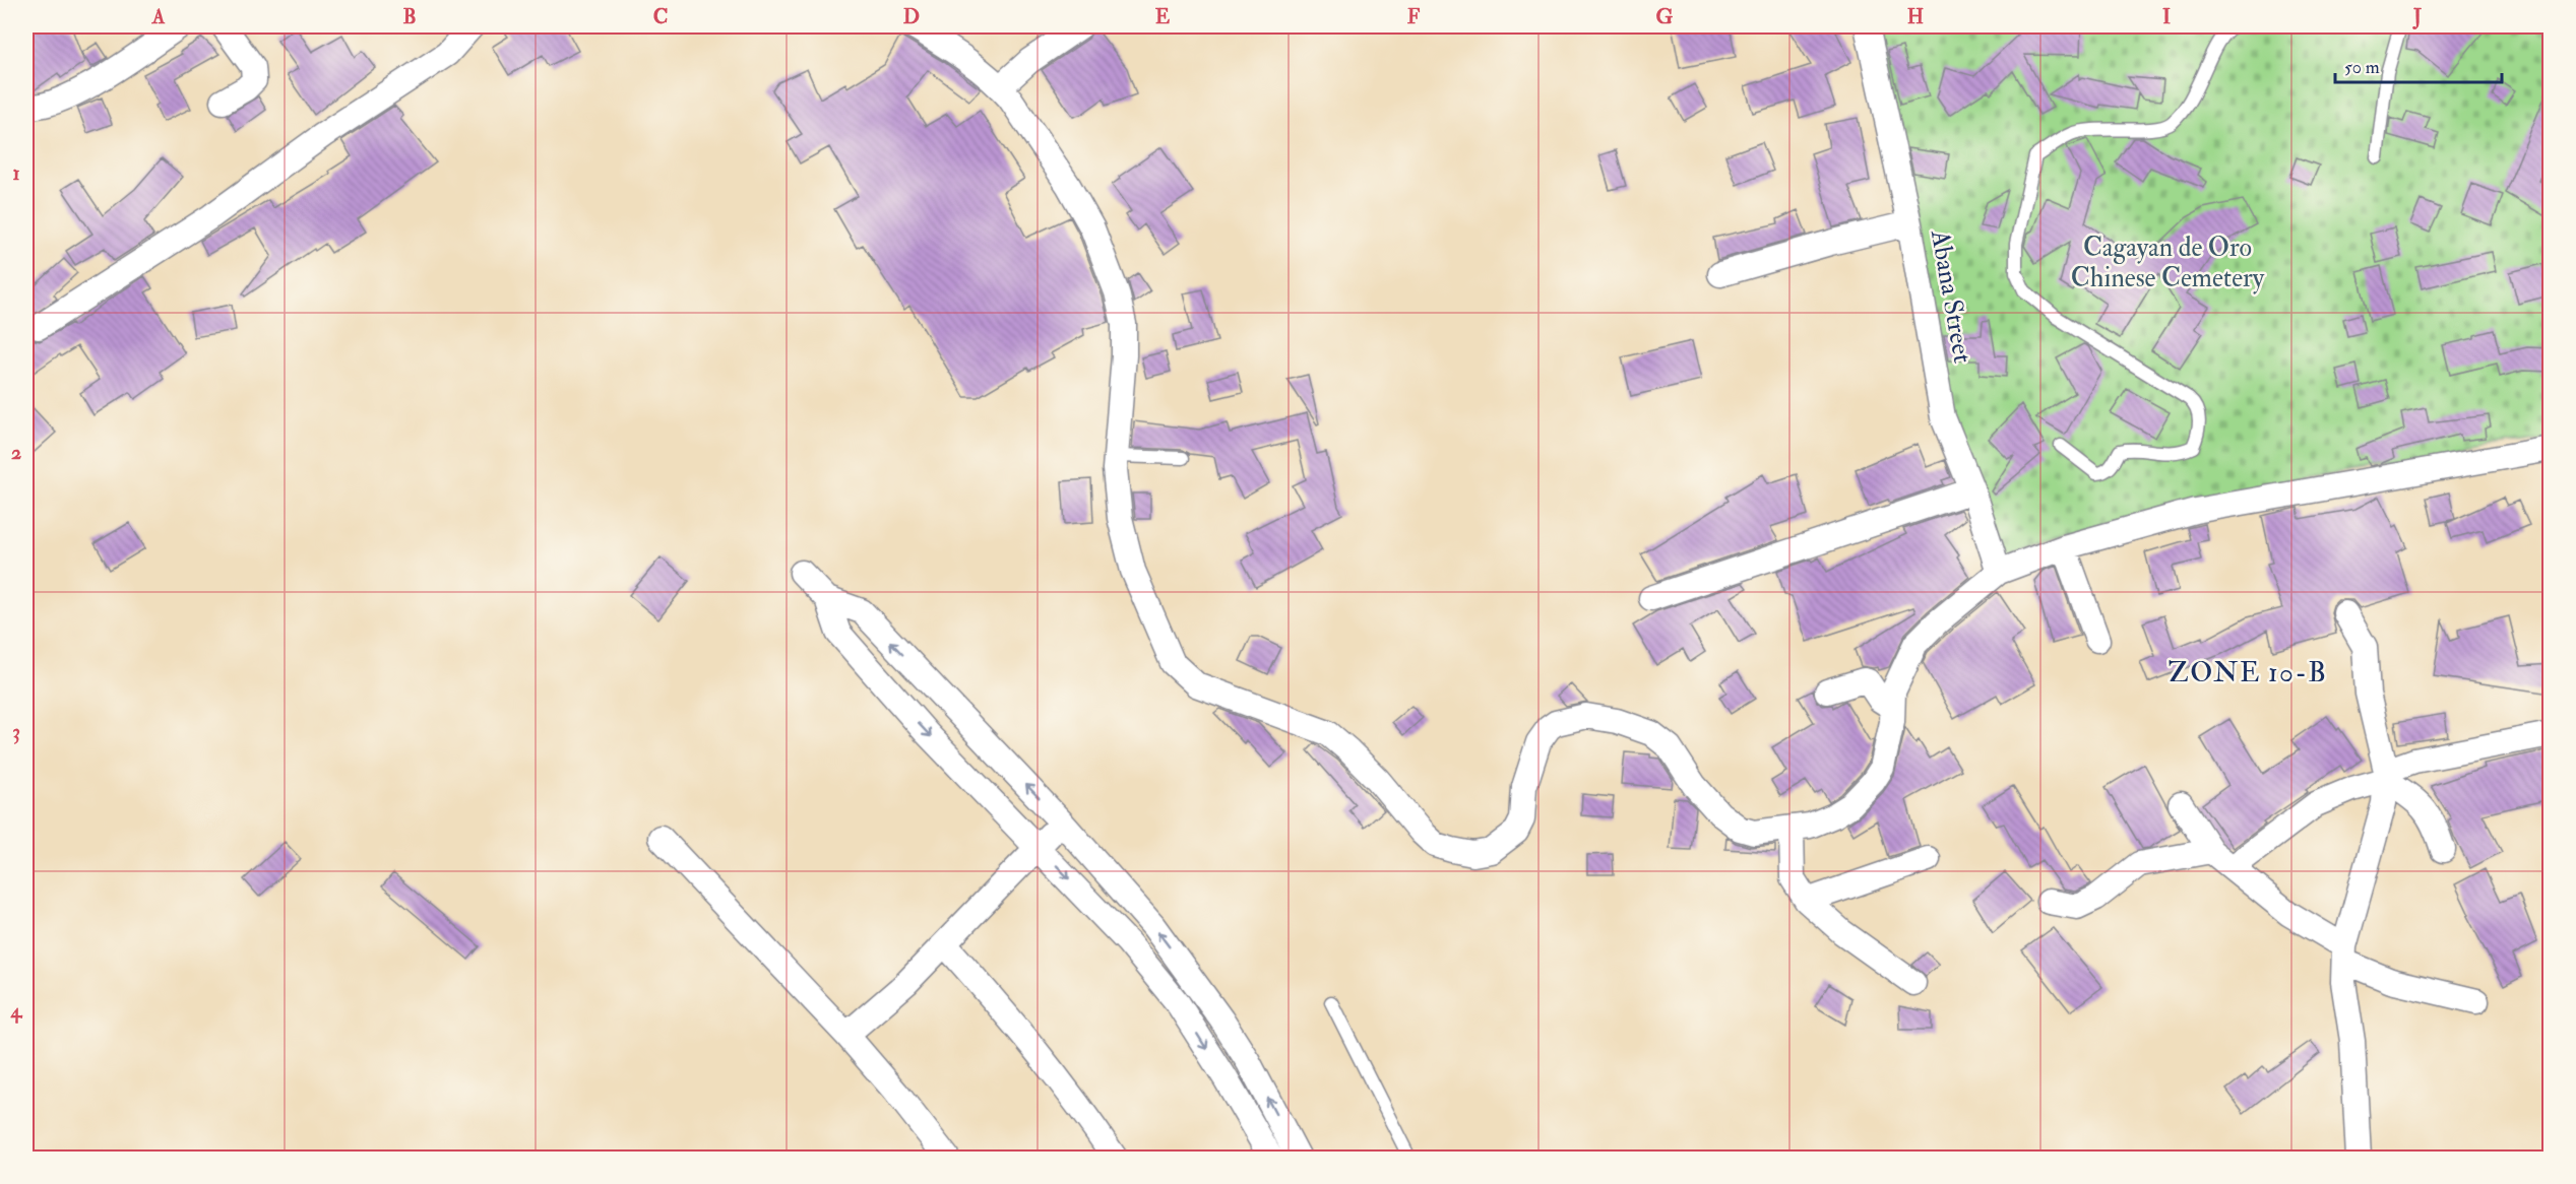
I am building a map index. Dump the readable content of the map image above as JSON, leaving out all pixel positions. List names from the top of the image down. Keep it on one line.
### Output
{"streets":{"street":["Abana Street"]},"districts":["ZONE 10-B"],"parks":["Cagayan de Oro Chinese Cemetery"],"scale_bar":"50 m","grid":{"columns":["A","B","C","D","E","F","G","H","I","J"],"rows":["1","2","3","4"]}}
